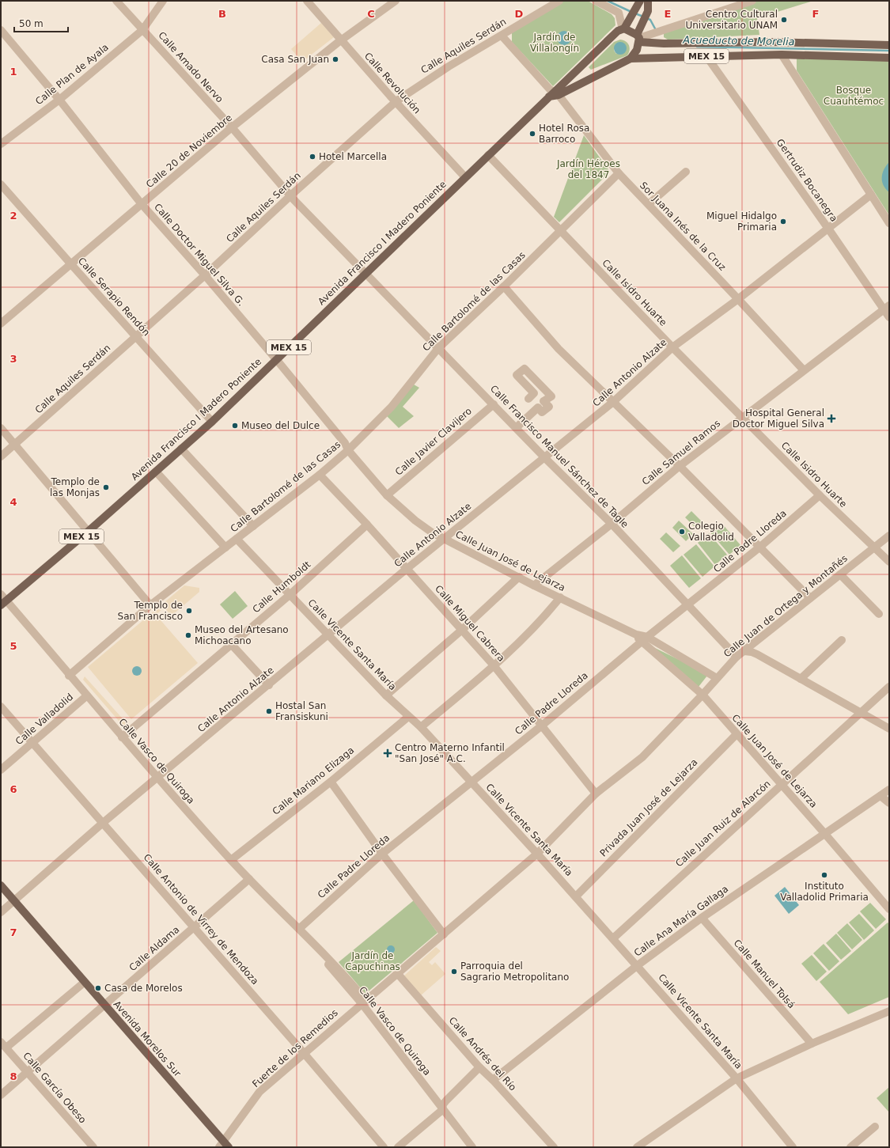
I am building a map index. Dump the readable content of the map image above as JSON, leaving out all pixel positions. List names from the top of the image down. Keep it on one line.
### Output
{"streets":{"main road":["MEX 15","Avenida Francisco I Madero Poniente","Avenida Morelos Sur"],"street":["Calle Aquiles Serdán","Calle Amado Nervo","Calle Plan de Ayala","Calle Revolución","Calle 20 de Noviembre","Gertrudiz Bocanegra","Sor Juana Inés de la Cruz","Calle Doctor Miguel Silva G.","Calle Isidro Huarte","Calle Serapio Rendón","Calle Bartolomé de las Casas","Calle Antonio Alzate","Calle Javier Clavijero","Calle Samuel Ramos","Calle Francisco Manuel Sánchez de Tagle","Calle Padre Lloreda","Calle Juan José de Lejarza","Calle Humboldt","Calle Juan de Ortega y Montañés","Calle Miguel Cabrera","Calle Vicente Santa María","Calle Valladolid","Calle Vasco de Quiroga","Calle Mariano Elizaga","Privada Juan José de Lejarza","Calle Juan Ruiz de Alarcón","Calle Antonio de Virrey de Mendoza","Calle Ana María Gallaga","Calle Aldama","Calle Manuel Tolsá","Fuerte de los Remedios","Calle Andrés del Río","Calle García Obeso"]},"crossings":[["Calle Aquiles Serdán","Calle Amado Nervo"],["Calle Aquiles Serdán","Calle Revolución"],["Calle Aquiles Serdán","Sor Juana Inés de la Cruz"],["Calle Aquiles Serdán","Calle Doctor Miguel Silva G."],["Calle Aquiles Serdán","Calle Serapio Rendón"],["MEX 15","Gertrudiz Bocanegra"],["MEX 15","Sor Juana Inés de la Cruz"],["MEX 15","Avenida Francisco I Madero Poniente"],["Calle Amado Nervo","Calle Plan de Ayala"],["Calle Amado Nervo","Calle 20 de Noviembre"],["Calle Amado Nervo","Avenida Francisco I Madero Poniente"],["Calle Amado Nervo","Calle Francisco Manuel Sánchez de Tagle"],["Calle Plan de Ayala","Calle Doctor Miguel Silva G."],["Calle Revolución","Calle 20 de Noviembre"],["Calle Revolución","Avenida Francisco I Madero Poniente"],["Calle 20 de Noviembre","Calle Doctor Miguel Silva G."],["Calle 20 de Noviembre","Calle Serapio Rendón"],["Gertrudiz Bocanegra","Calle Antonio Alzate"],["Gertrudiz Bocanegra","Calle Samuel Ramos"],["Sor Juana Inés de la Cruz","Avenida Francisco I Madero Poniente"],["Sor Juana Inés de la Cruz","Calle Bartolomé de las Casas"],["Sor Juana Inés de la Cruz","Calle Antonio Alzate"],["Sor Juana Inés de la Cruz","Calle Samuel Ramos"],["Avenida Francisco I Madero Poniente","Calle Doctor Miguel Silva G."],["Avenida Francisco I Madero Poniente","Calle Isidro Huarte"],["Avenida Francisco I Madero Poniente","Calle Serapio Rendón"],["Avenida Francisco I Madero Poniente","Calle Francisco Manuel Sánchez de Tagle"],["Avenida Francisco I Madero Poniente","Calle Juan José de Lejarza"],["Avenida Francisco I Madero Poniente","Calle Vasco de Quiroga"],["Calle Doctor Miguel Silva G.","Calle Juan José de Lejarza"],["Calle Isidro Huarte","Calle Bartolomé de las Casas"],["Calle Isidro Huarte","Calle Antonio Alzate"],["Calle Isidro Huarte","Calle Samuel Ramos"],["Calle Isidro Huarte","Calle Padre Lloreda"],["Calle Isidro Huarte","Calle Juan de Ortega y Montañés"],["Calle Bartolomé de las Casas","Calle Francisco Manuel Sánchez de Tagle"],["Calle Bartolomé de las Casas","Calle Juan José de Lejarza"],["Calle Bartolomé de las Casas","Calle Miguel Cabrera"],["Calle Bartolomé de las Casas","Calle Vicente Santa María"],["Calle Bartolomé de las Casas","Calle Vasco de Quiroga"],["Calle Antonio Alzate","Calle Francisco Manuel Sánchez de Tagle"],["Calle Antonio Alzate","Calle Juan José de Lejarza"],["Calle Antonio Alzate","Calle Miguel Cabrera"],["Calle Antonio Alzate","Calle Vicente Santa María"],["Calle Antonio Alzate","Calle Vasco de Quiroga"],["Calle Antonio Alzate","Calle Antonio de Virrey de Mendoza"],["Calle Antonio Alzate","Avenida Morelos Sur"],["Calle Javier Clavijero","Calle Francisco Manuel Sánchez de Tagle"],["Calle Javier Clavijero","Calle Juan José de Lejarza"],["Calle Samuel Ramos","Calle Francisco Manuel Sánchez de Tagle"],["Calle Samuel Ramos","Calle Juan José de Lejarza"],["Calle Francisco Manuel Sánchez de Tagle","Calle Padre Lloreda"],["Calle Francisco Manuel Sánchez de Tagle","Calle Juan de Ortega y Montañés"],["Calle Padre Lloreda","Calle Juan José de Lejarza"],["Calle Padre Lloreda","Calle Miguel Cabrera"],["Calle Padre Lloreda","Calle Vicente Santa María"],["Calle Padre Lloreda","Calle Vasco de Quiroga"],["Calle Juan José de Lejarza","Calle Juan de Ortega y Montañés"],["Calle Juan José de Lejarza","Privada Juan José de Lejarza"],["Calle Juan José de Lejarza","Calle Juan Ruiz de Alarcón"],["Calle Juan José de Lejarza","Calle Ana María Gallaga"],["Calle Humboldt","Calle Miguel Cabrera"],["Calle Humboldt","Calle Vicente Santa María"],["Calle Humboldt","Calle Vasco de Quiroga"],["Calle Juan de Ortega y Montañés","Calle Miguel Cabrera"],["Calle Juan de Ortega y Montañés","Calle Vicente Santa María"],["Calle Juan de Ortega y Montañés","Calle Vasco de Quiroga"],["Calle Juan de Ortega y Montañés","Fuerte de los Remedios"],["Calle Juan de Ortega y Montañés","Calle Andrés del Río"],["Calle Vicente Santa María","Calle Mariano Elizaga"],["Calle Vicente Santa María","Privada Juan José de Lejarza"],["Calle Vicente Santa María","Calle Juan Ruiz de Alarcón"],["Calle Vicente Santa María","Calle Ana María Gallaga"],["Calle Valladolid","Calle Vasco de Quiroga"],["Calle Valladolid","Calle Antonio de Virrey de Mendoza"],["Calle Vasco de Quiroga","Calle Mariano Elizaga"],["Calle Vasco de Quiroga","Calle Aldama"],["Calle Vasco de Quiroga","Fuerte de los Remedios"],["Calle Antonio de Virrey de Mendoza","Calle Aldama"],["Calle Antonio de Virrey de Mendoza","Fuerte de los Remedios"],["Calle Ana María Gallaga","Calle Manuel Tolsá"],["Calle Ana María Gallaga","Calle Andrés del Río"],["Calle Aldama","Avenida Morelos Sur"],["Calle Aldama","Calle García Obeso"],["Avenida Morelos Sur","Fuerte de los Remedios"]],"water":["Acueducto de Morelia"],"parks":["Jardín de Villalongín","Bosque Cuauhtémoc","Jardín Héroes del 1847","Jardín de Capuchinas"],"places":{"other":["Centro Cultural Universitario UNAM","Casa San Juan","Hotel Rosa Barroco","Hotel Marcella","Miguel Hidalgo Primaria","Museo del Dulce","Templo de las Monjas","Colegio Valladolid","Templo de San Francisco","Museo del Artesano Michoacano","Hostal San Fransiskuni","Instituto Valladolid Primaria","Parroquia del Sagrario Metropolitano","Casa de Morelos"],"health":["Hospital General Doctor Miguel Silva","Centro Materno Infantil \"San José\" A.C."]},"scale_bar":"50 m","grid":{"columns":["B","C","D","E","F"],"rows":["1","2","3","4","5","6","7","8"]}}
